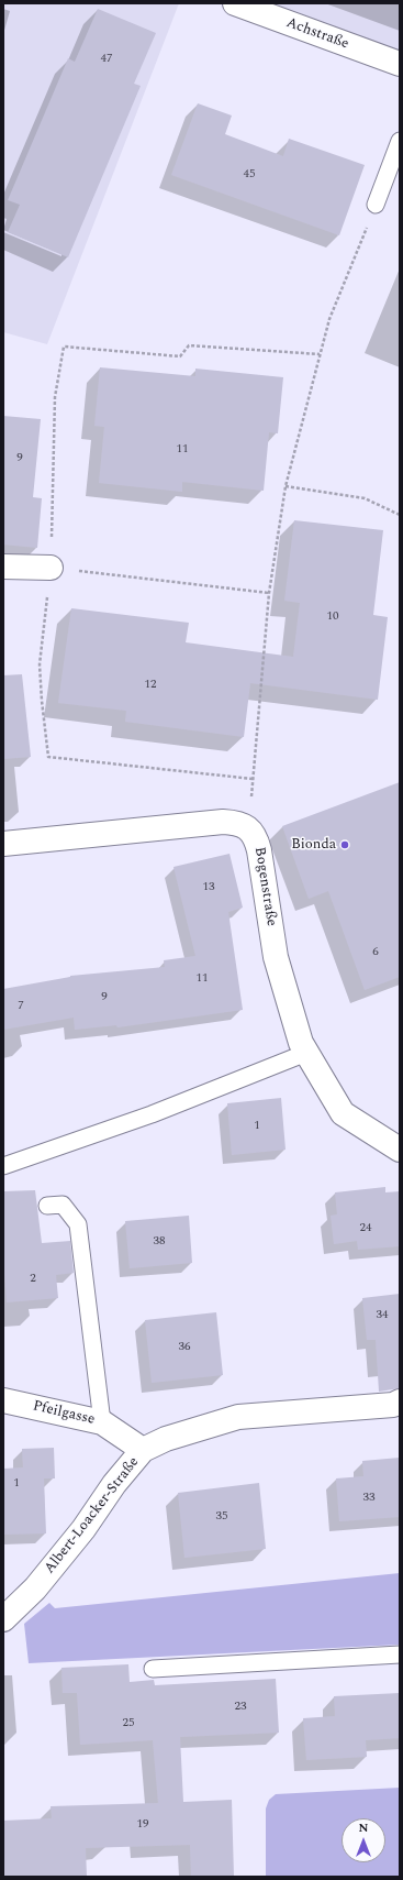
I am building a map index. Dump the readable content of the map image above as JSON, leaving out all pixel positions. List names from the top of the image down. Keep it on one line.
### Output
{"streets":{"street":["Achstraße","Bogenstraße","Pfeilgasse","Albert-Loacker-Straße"]},"crossings":[["Pfeilgasse","Albert-Loacker-Straße"]],"places":["Bionda"],"house_numbers":["47","45","11","9","10","12","13","6","11","9","7","1","24","38","2","34","36","1","33","35","23","25","19"],"north":"top"}
